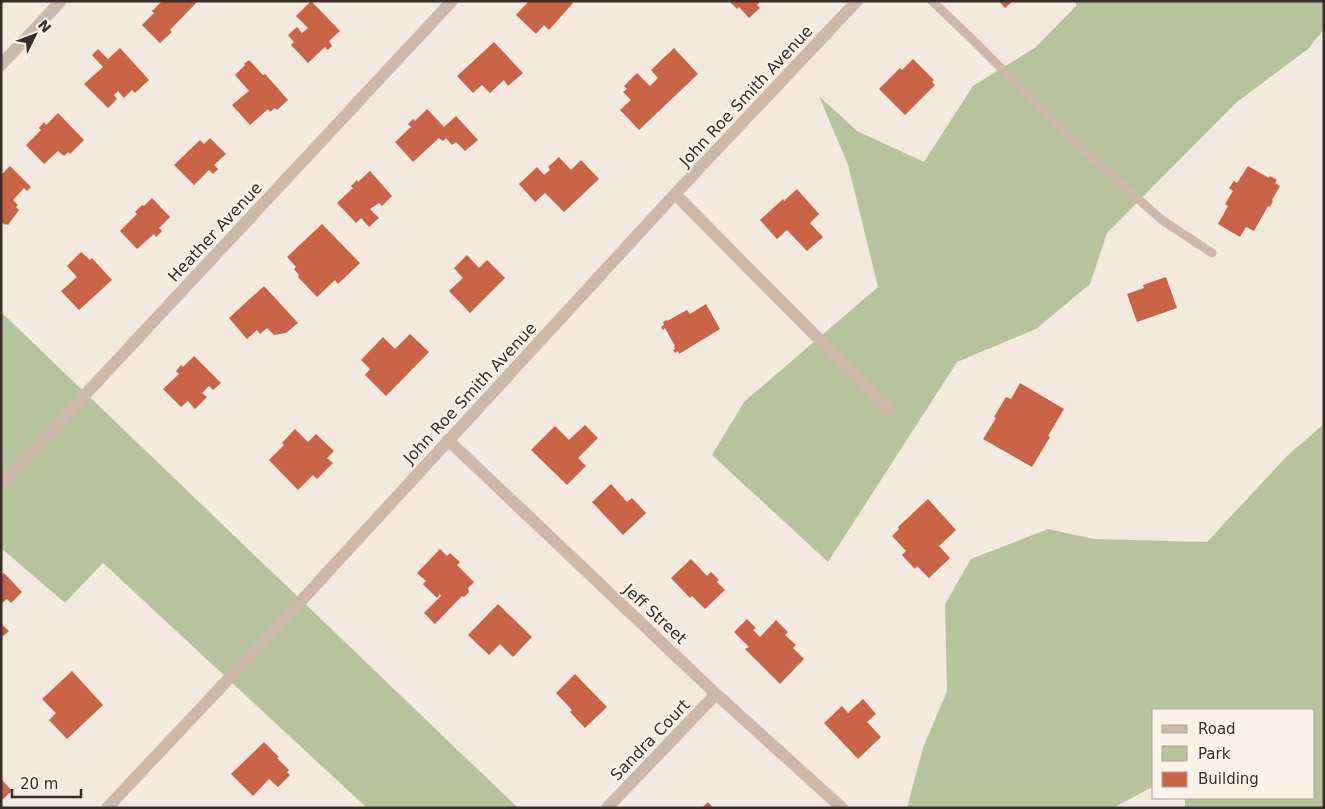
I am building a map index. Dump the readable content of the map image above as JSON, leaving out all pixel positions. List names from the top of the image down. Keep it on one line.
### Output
{"streets":{"street":["John Roe Smith Avenue","Heather Avenue","Jeff Street","Sandra Court"]},"crossings":[["John Roe Smith Avenue","Jeff Street"],["Jeff Street","Sandra Court"]],"legend":["Road","Park","Building"],"scale_bar":"20 m","north":"top right"}
